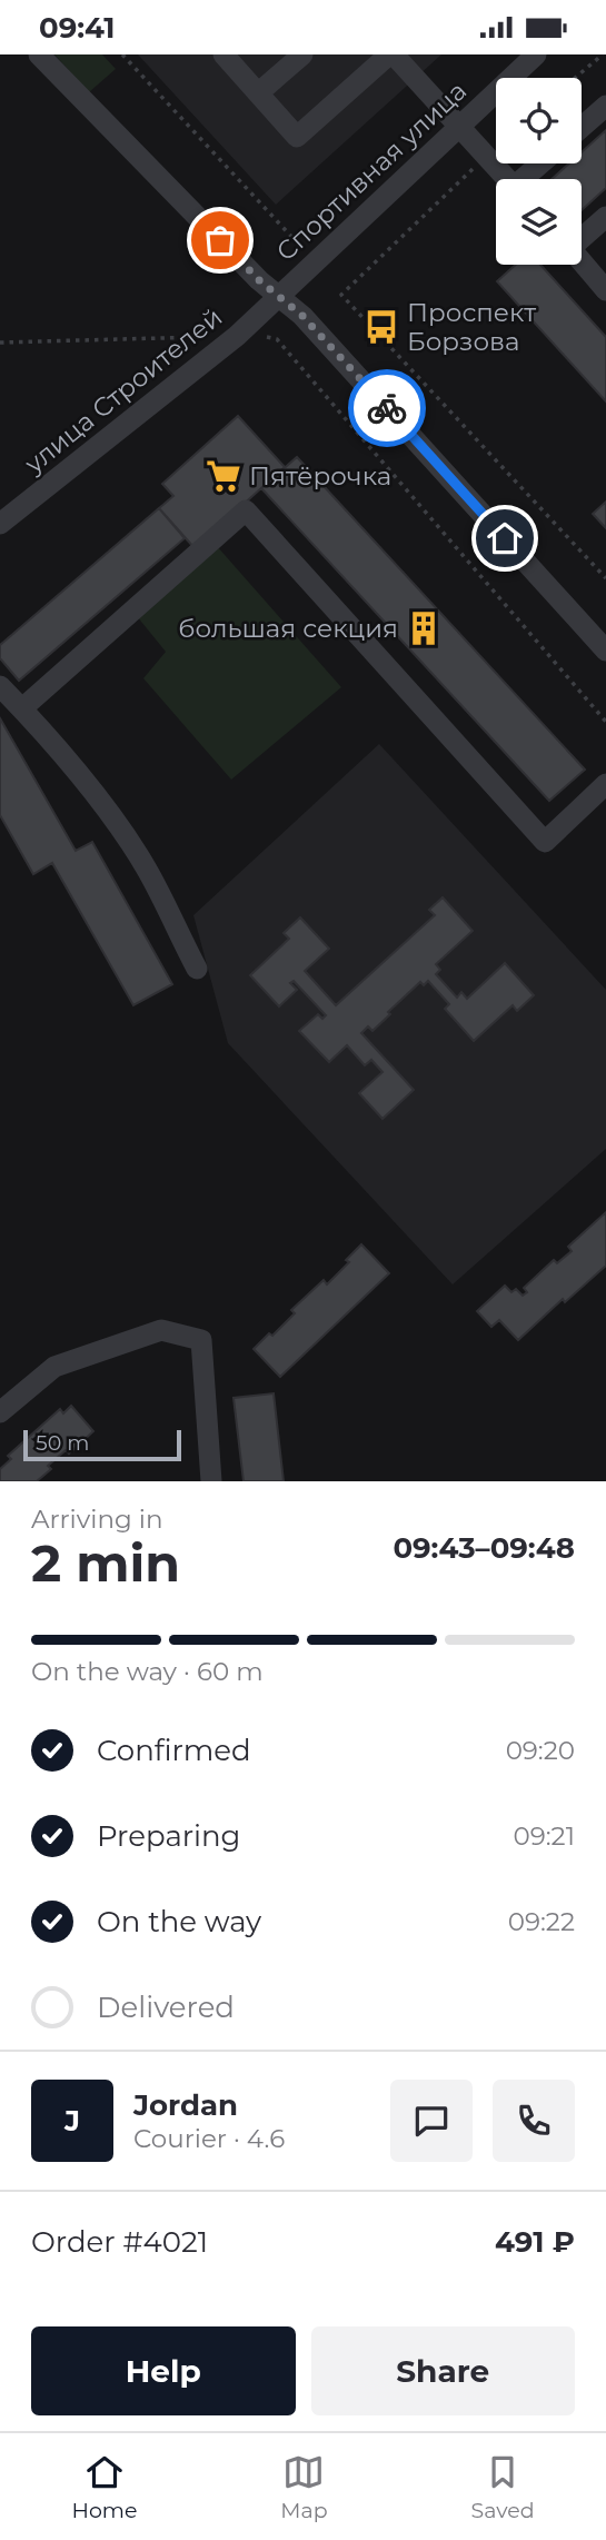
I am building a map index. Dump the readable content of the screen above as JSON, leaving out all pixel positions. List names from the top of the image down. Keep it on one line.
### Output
{"streets":{"street":["Спортивная улица","улица Строителей"]},"crossings":[["Спортивная улица","улица Строителей"]],"places":{"bus stop":["Проспект Борзова"],"supermarket":["Пятёрочка"],"building":["большая секция"]},"scale_bar":"50 m","page":{"status":"09:41","scale":"50 m","heading":["2 min","Arriving in","09:43–09:48"],"panel":["Jordan","Courier · 4.6","Order #4021","491 ₽"],"bar":"On the way · 60 m","list":[["Confirmed","09:20"],["Preparing","09:21"],["On the way","09:22"],"Delivered"],"round":"J","buttons":["Help","Share"],"tabs":["Home","Map","Saved"]}}
